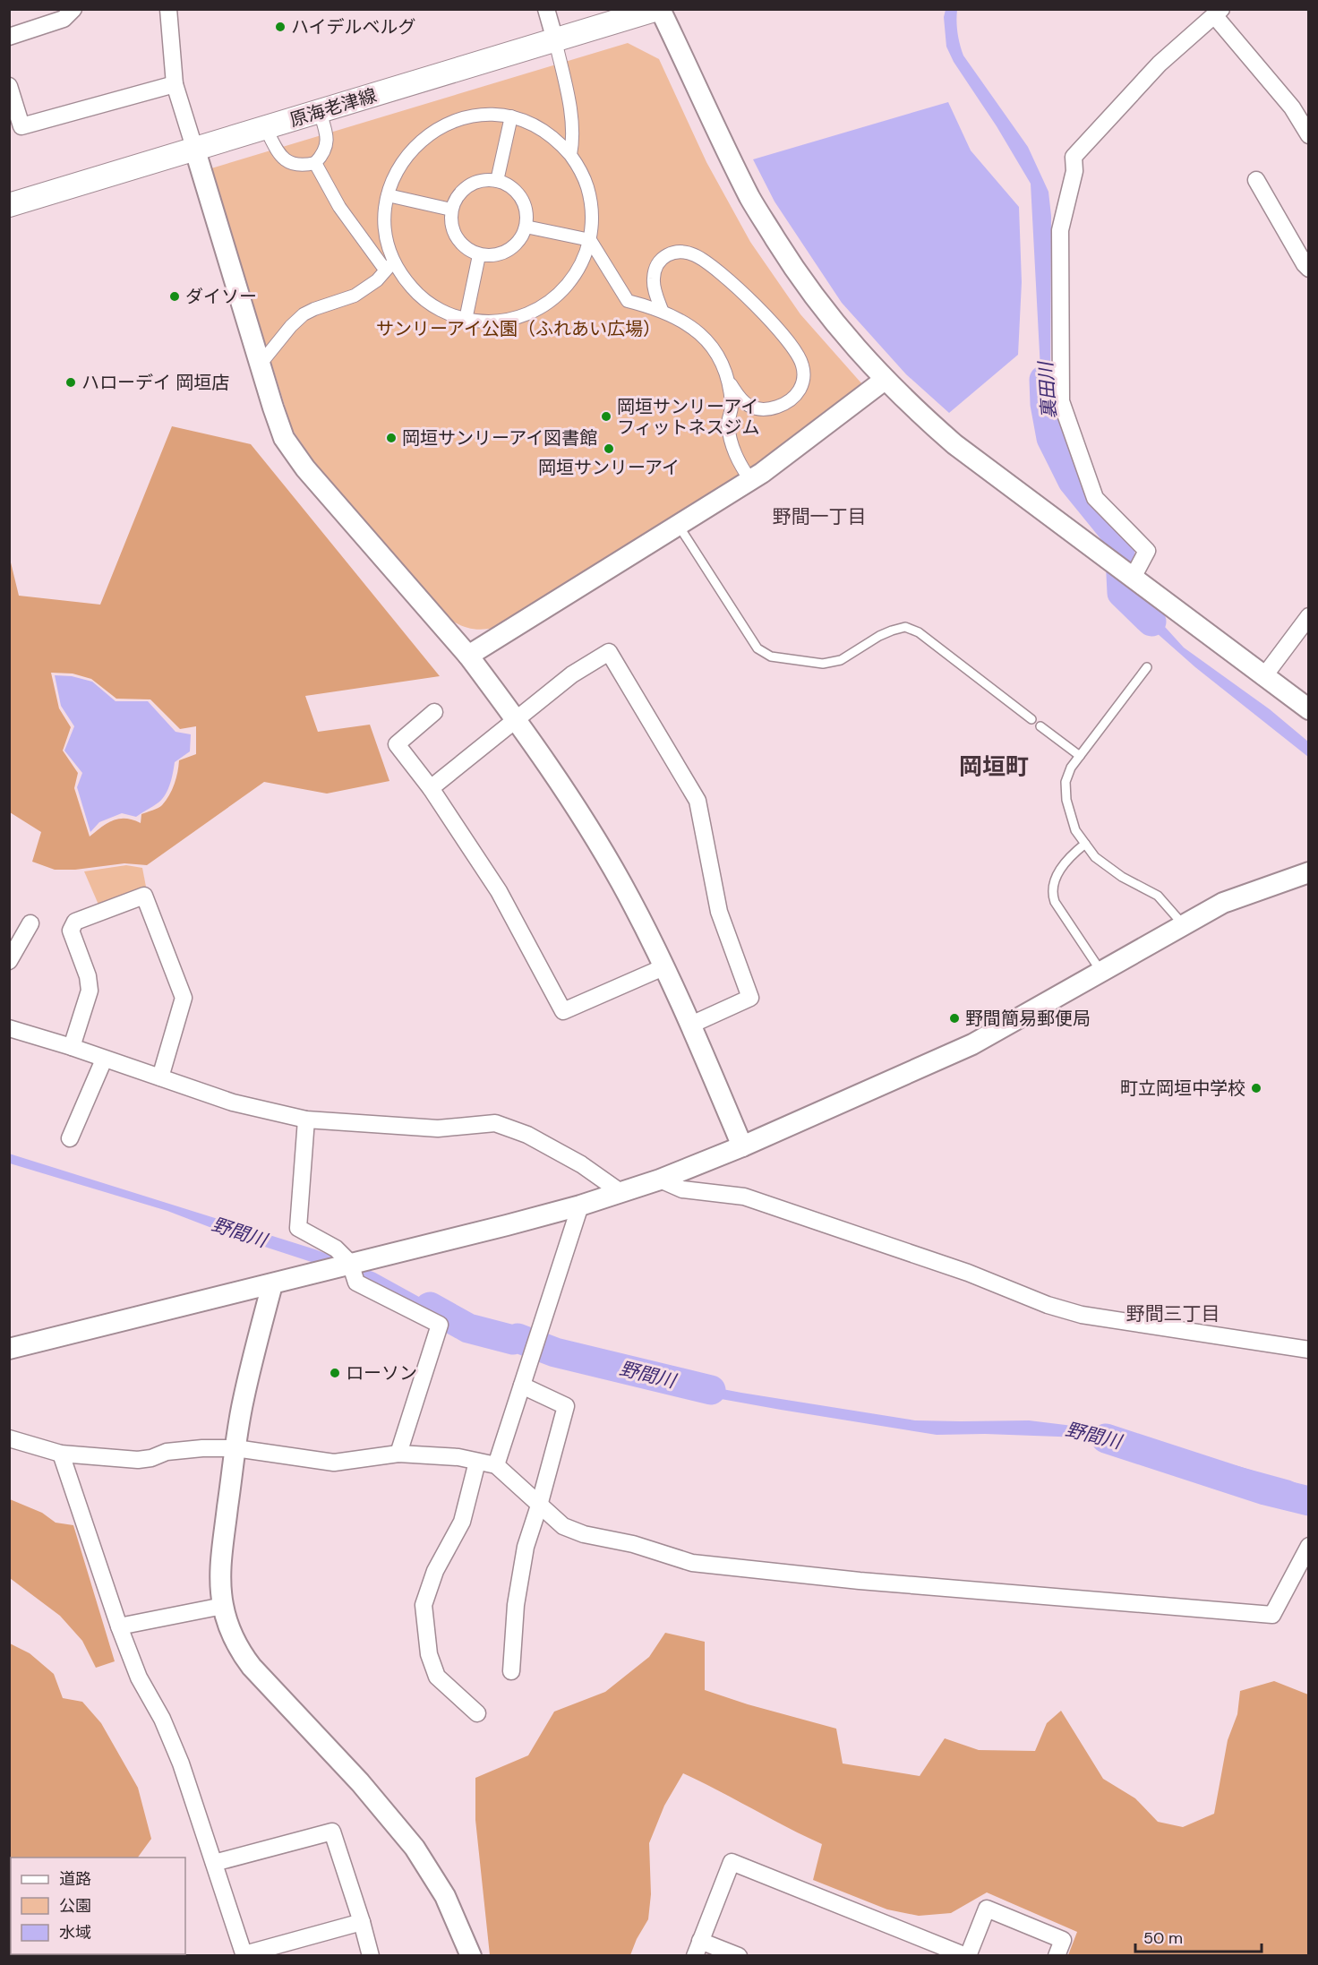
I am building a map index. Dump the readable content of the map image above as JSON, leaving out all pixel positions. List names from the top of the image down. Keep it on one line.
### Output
{"streets":{"main road":["原海老津線"]},"districts":["野間一丁目","岡垣町","野間三丁目"],"water":["裏田川","野間川"],"parks":["サンリーアイ公園（ふれあい広場）"],"places":["ハイデルベルグ","ダイソー","ハローデイ 岡垣店","岡垣サンリーアイ フィットネスジム","岡垣サンリーアイ図書館","岡垣サンリーアイ","野間簡易郵便局","町立岡垣中学校","ローソン"],"legend":["道路","公園","水域"],"scale_bar":"50 m"}
